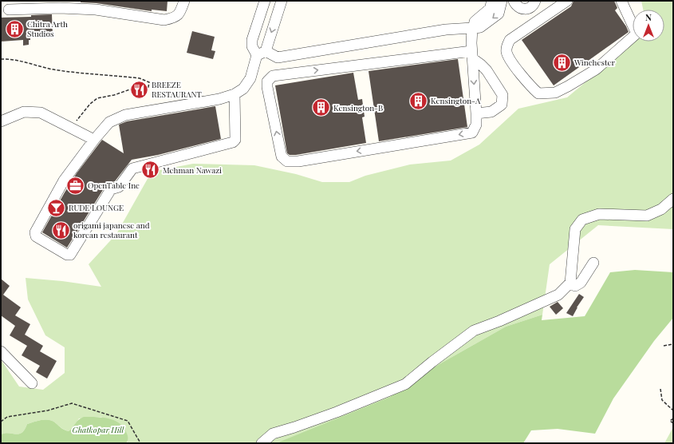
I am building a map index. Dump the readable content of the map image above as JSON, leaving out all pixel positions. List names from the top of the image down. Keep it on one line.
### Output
{"parks":["Ghatkopar Hill"],"places":{"building":["Chitra Arth Studios","Winchester","Kensington-A","Kensington-B"],"restaurant":["BREEZE RESTAURANT","Mehman Nawazi","origami japanese and korean restaurant"],"office":["OpenTable Inc"],"bar":["RUDE LOUNGE"]},"north":"top"}
